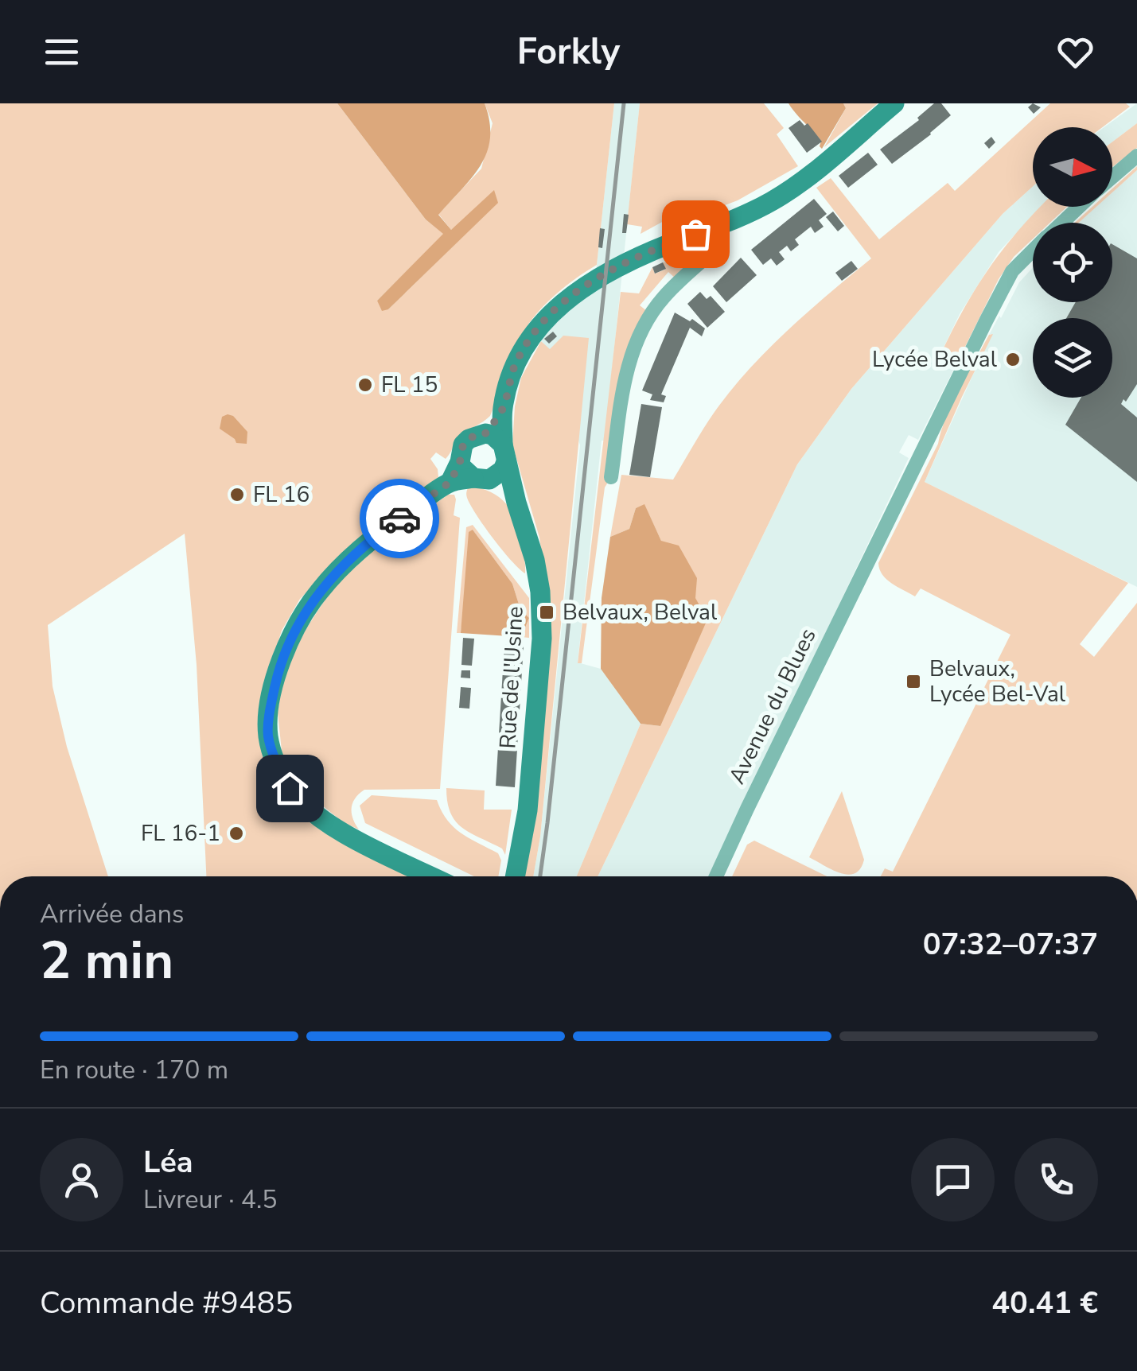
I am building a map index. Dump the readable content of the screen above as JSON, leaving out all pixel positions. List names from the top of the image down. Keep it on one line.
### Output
{"streets":{"main road":["Rue de l'Usine"],"street":["Avenue du Blues"]},"places":{"other":["Lycée Belval","FL 15","FL 16","FL 16-1"],"transit":["Belvaux, Belval","Belvaux, Lycée Bel-Val"]},"north":"right","page":{"header":"Forkly","heading":["2 min","Arrivée dans","07:32–07:37"],"panel":["Léa","Livreur · 4.5","Commande #9485","40.41 €"],"bar":"En route · 170 m"}}
